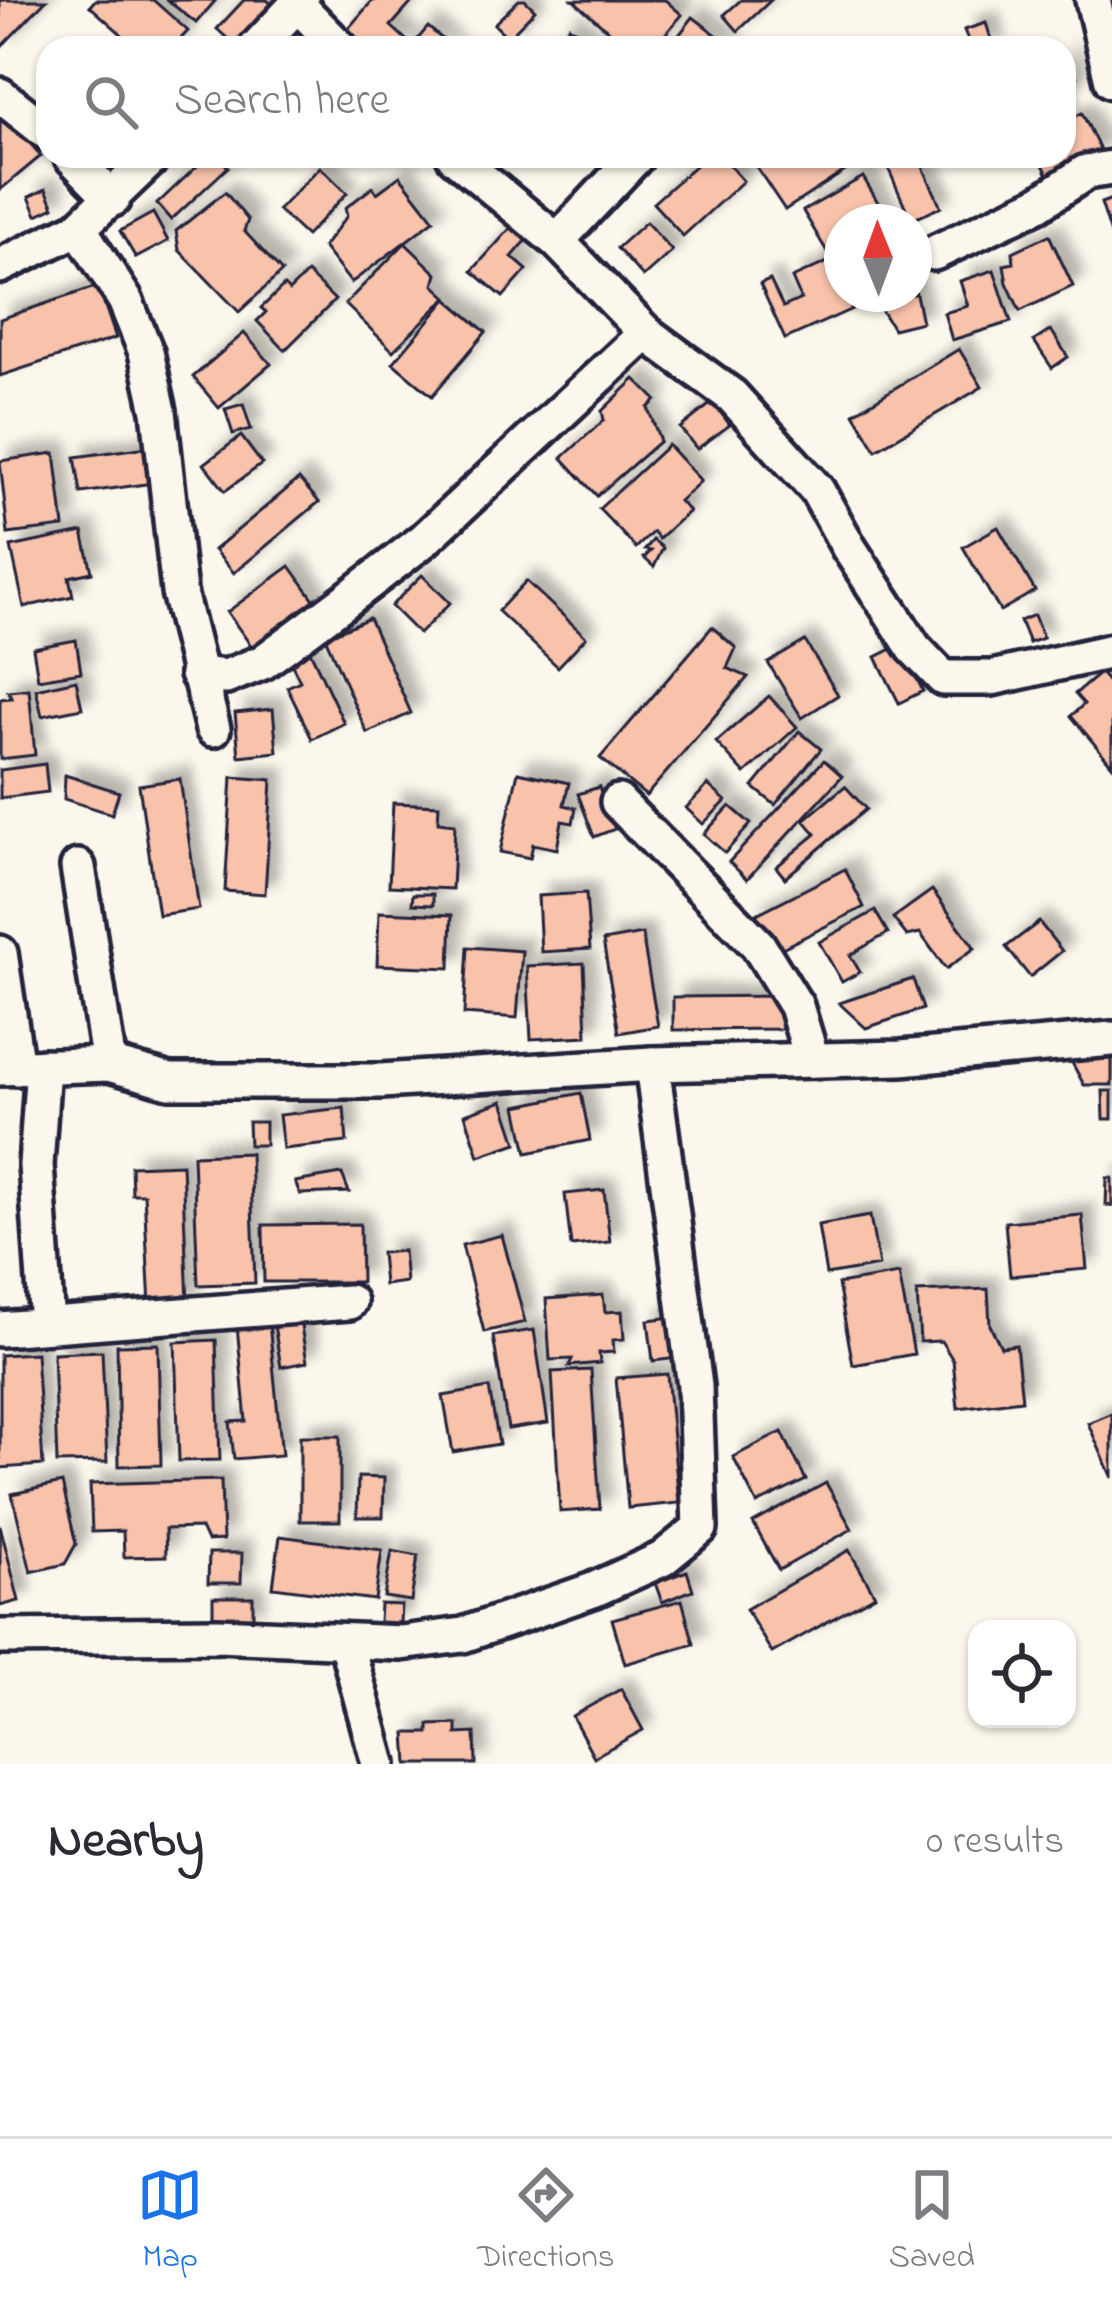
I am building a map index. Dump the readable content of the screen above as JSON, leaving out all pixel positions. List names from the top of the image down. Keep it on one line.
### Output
{"north":"top","page":{"search":"Search here","heading":["Nearby","0 results"],"nav":["Map","Directions","Saved"]}}
